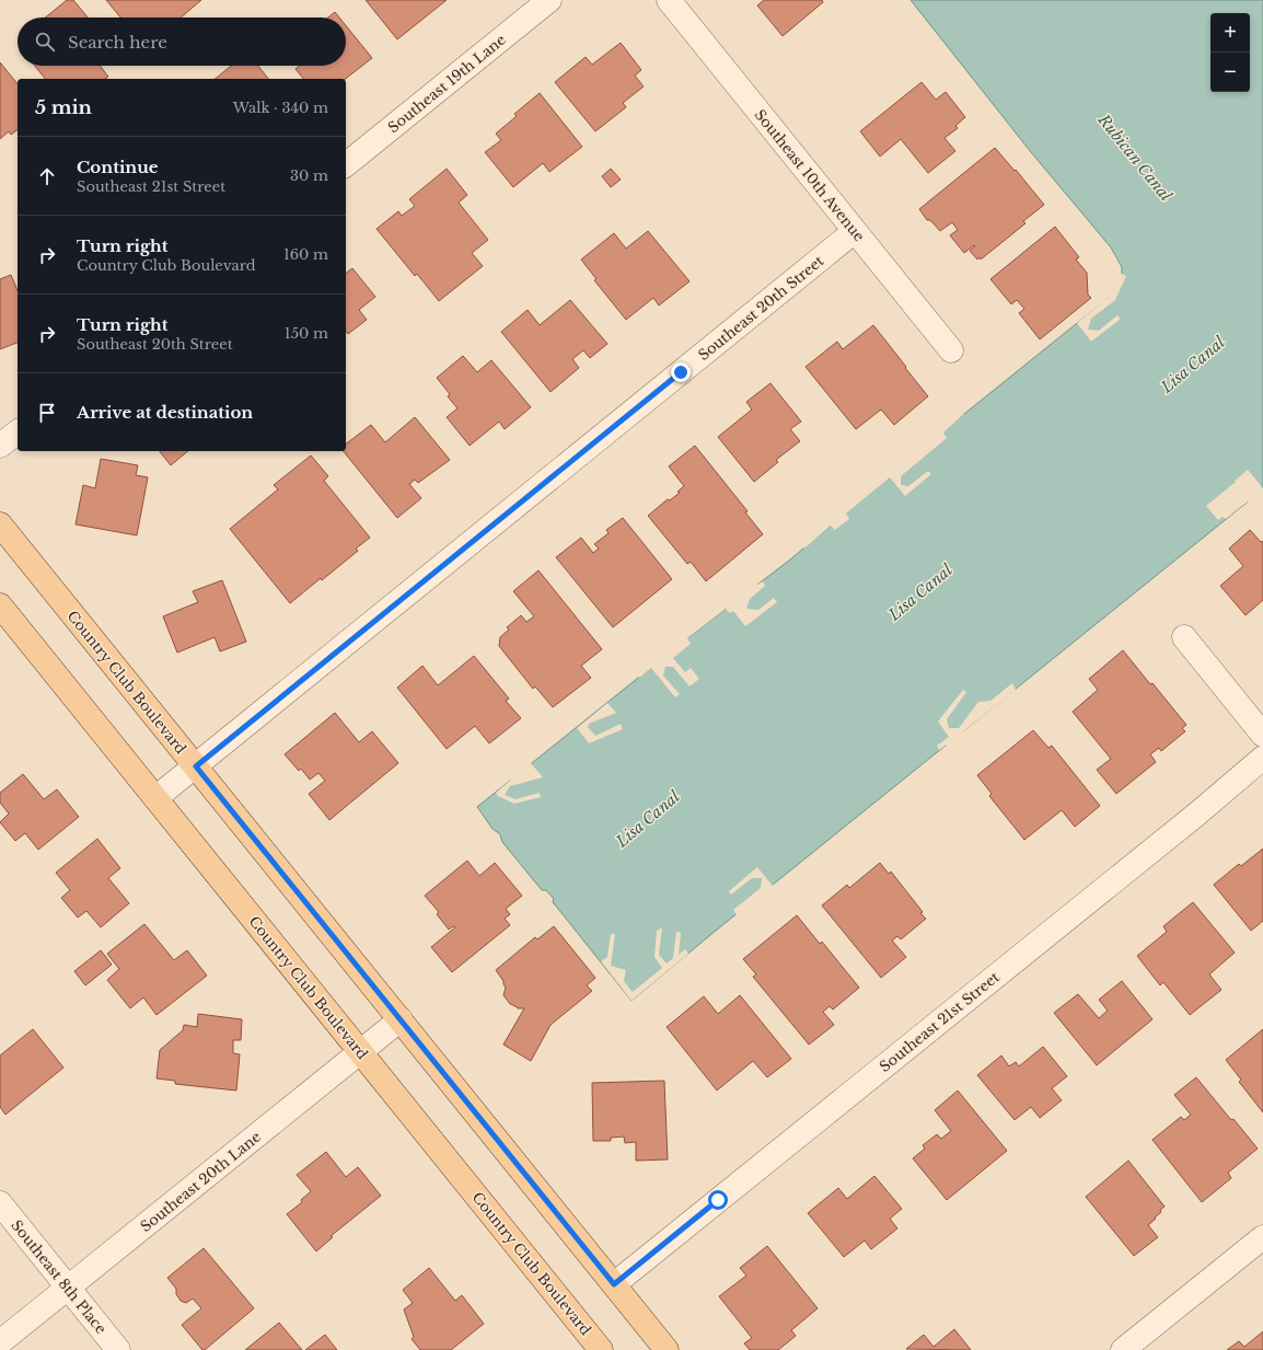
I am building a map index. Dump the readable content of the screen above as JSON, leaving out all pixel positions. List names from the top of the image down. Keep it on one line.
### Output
{"streets":{"main road":["Country Club Boulevard"],"street":["Southeast 19th Lane","Southeast 10th Avenue","Southeast 20th Street","Southeast 21st Street","Southeast 20th Lane","Southeast 8th Place"]},"crossings":[["Southeast 10th Avenue","Southeast 20th Street"],["Southeast 20th Street","Country Club Boulevard"],["Country Club Boulevard","Southeast 21st Street"],["Country Club Boulevard","Southeast 20th Lane"],["Southeast 20th Lane","Southeast 8th Place"]],"water":["Rubican Canal","Lisa Canal"],"page":{"map_buttons":["+","−"],"search":"Search here","heading":["5 min","Walk · 340 m"],"list":[["Continue","Southeast 21st Street","30 m"],["Turn right","Country Club Boulevard","160 m"],["Turn right","Southeast 20th Street","150 m"],"Arrive at destination"]}}
